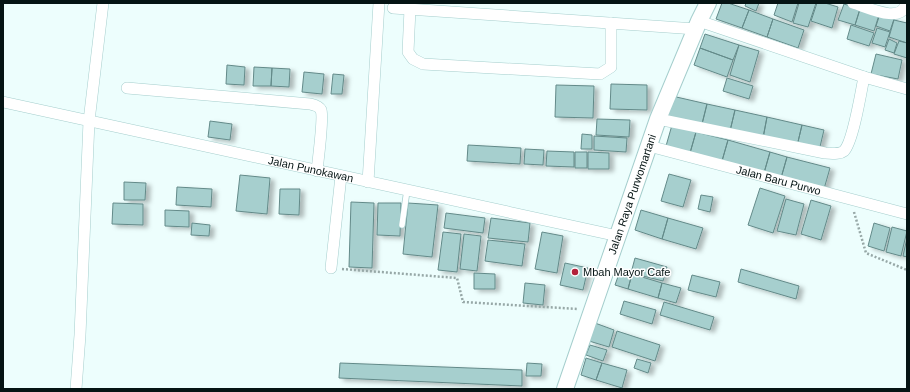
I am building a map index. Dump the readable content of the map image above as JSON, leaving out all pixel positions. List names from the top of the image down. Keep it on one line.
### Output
{"streets":{"street":["Jalan Punokawan","Jalan Baru Purwo","Jalan Raya Purwomartani"]},"crossings":[["Jalan Punokawan","Jalan Raya Purwomartani"],["Jalan Baru Purwo","Jalan Raya Purwomartani"]],"places":["Mbah Mayor Cafe"]}
